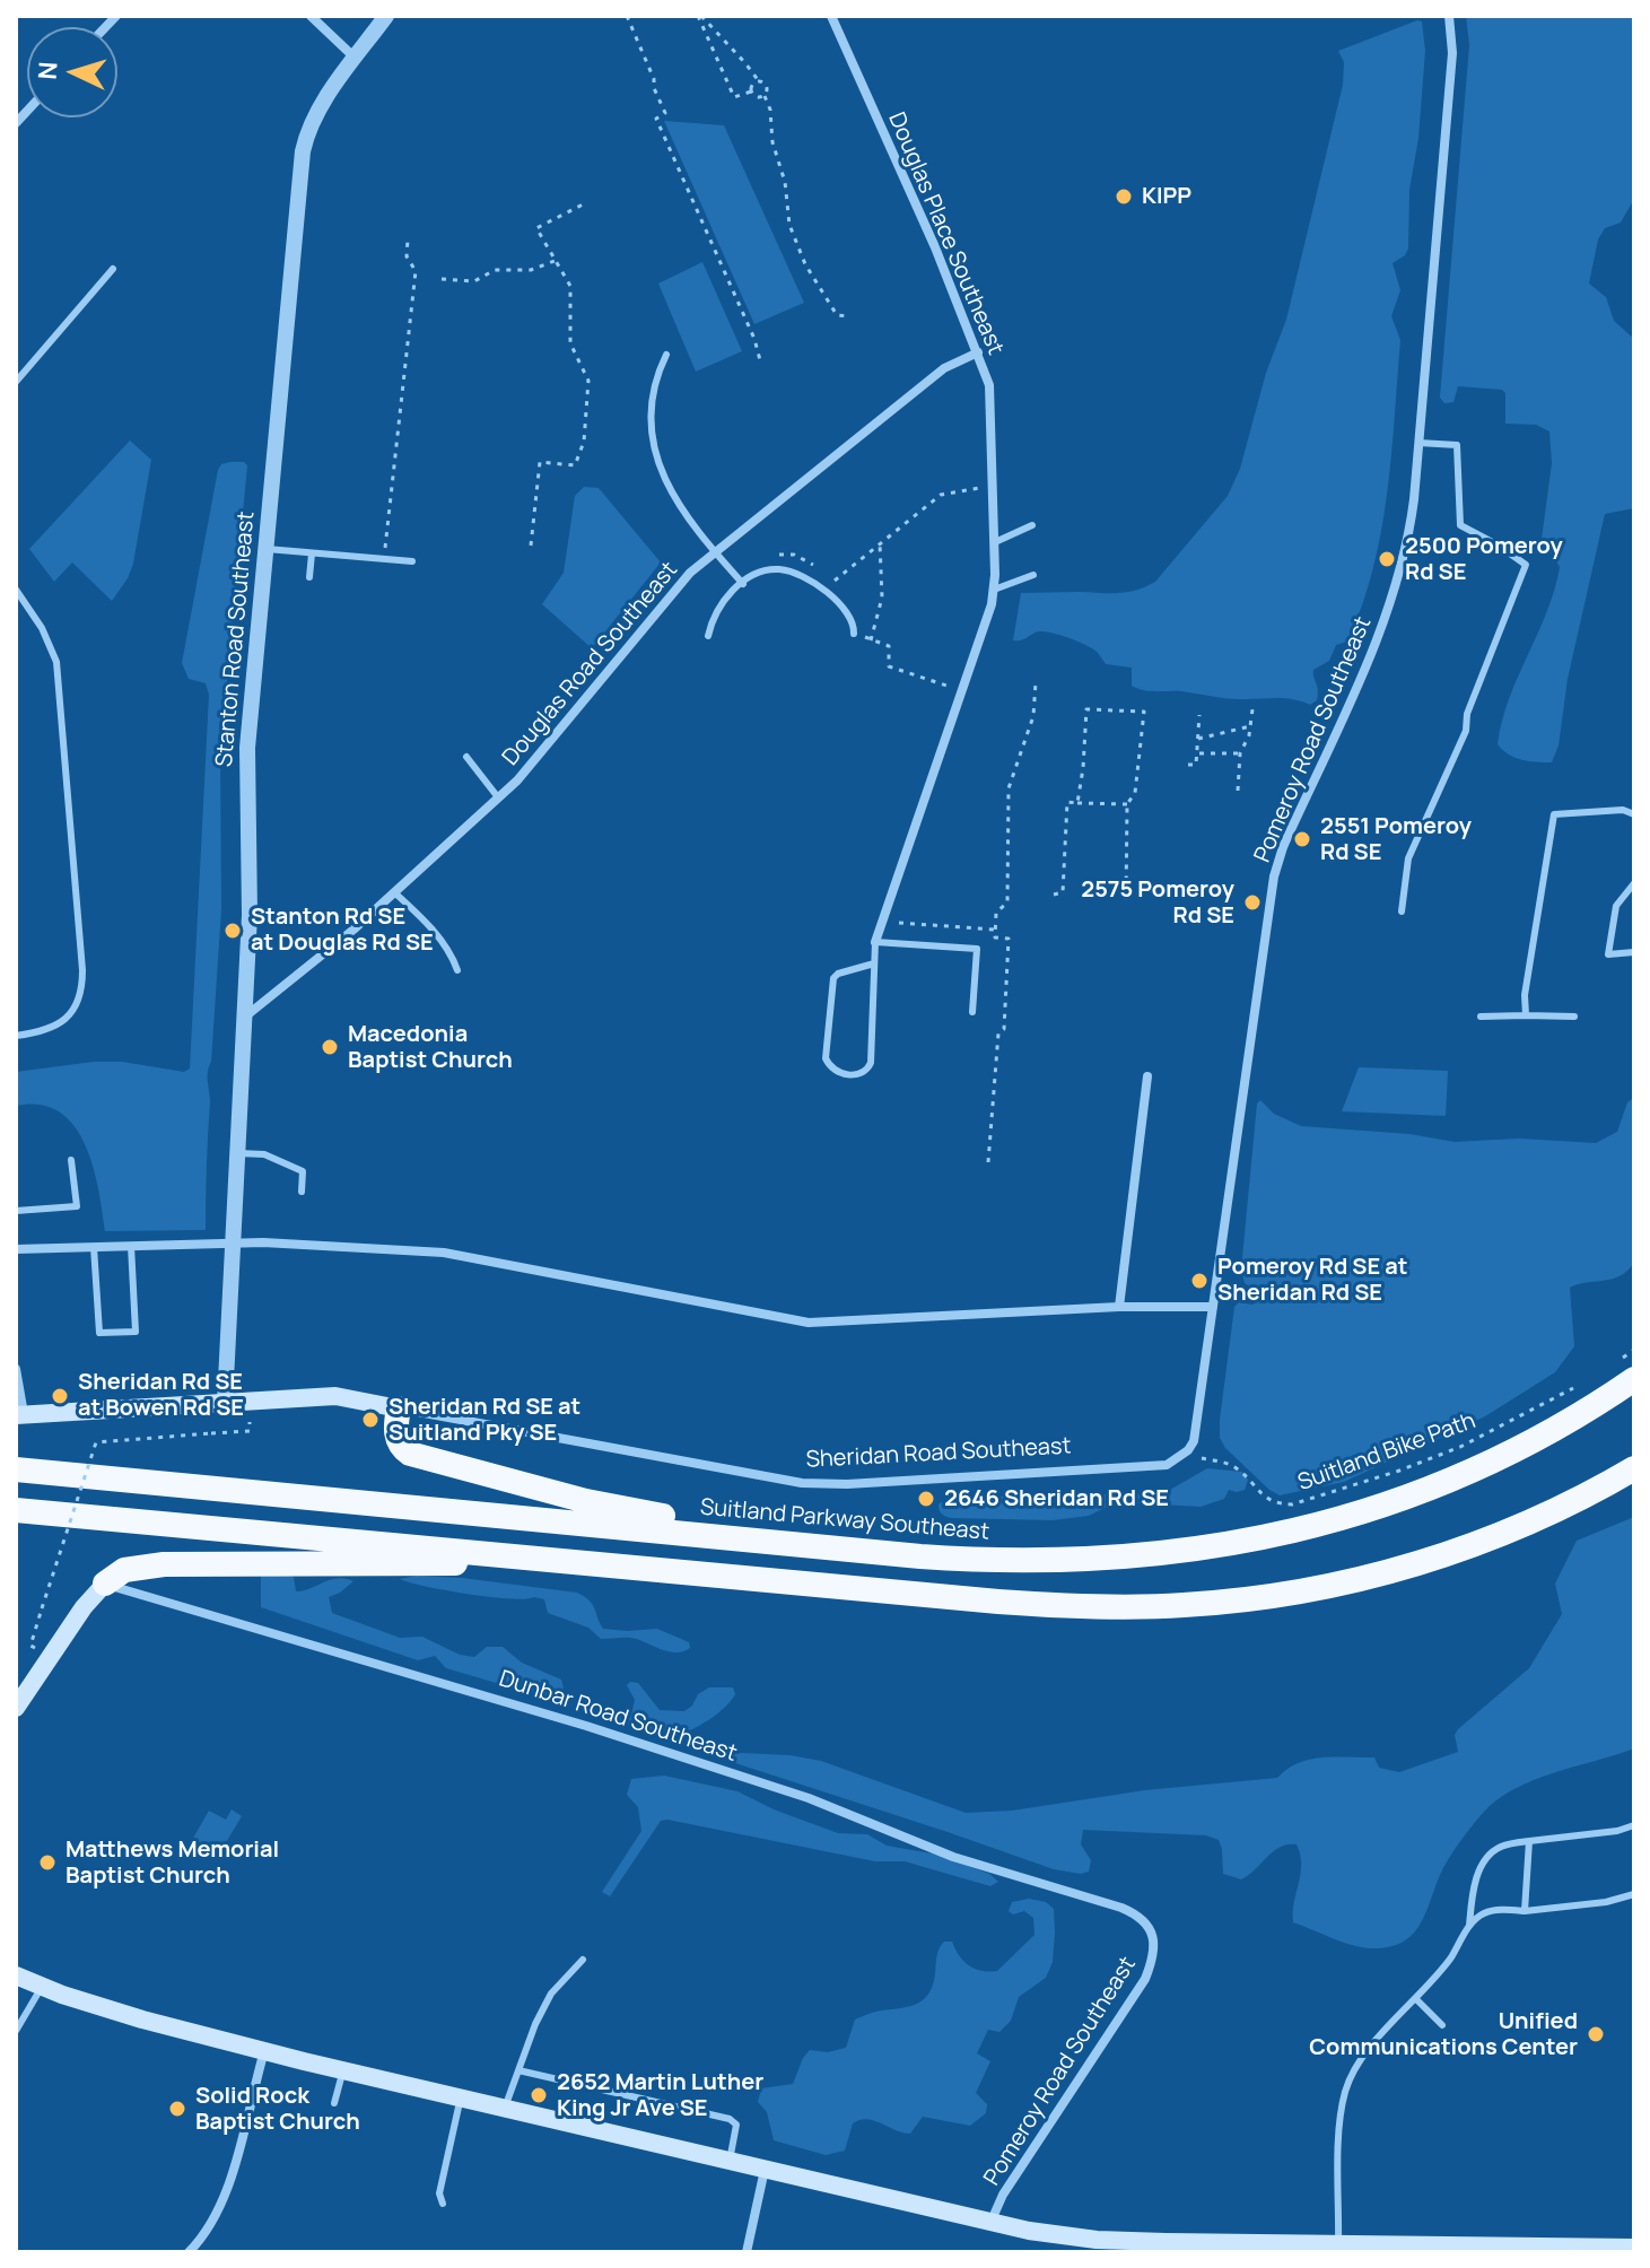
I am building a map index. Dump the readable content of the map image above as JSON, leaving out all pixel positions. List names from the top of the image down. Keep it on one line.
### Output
{"streets":{"highway":["Suitland Parkway Southeast"],"main road":["Sheridan Road Southeast"],"street":["Douglas Place Southeast","Stanton Road Southeast","Douglas Road Southeast","Pomeroy Road Southeast","Dunbar Road Southeast"],"path":["Suitland Bike Path"]},"crossings":[["Douglas Place Southeast","Douglas Road Southeast"],["Stanton Road Southeast","Douglas Road Southeast"],["Stanton Road Southeast","Sheridan Road Southeast"],["Pomeroy Road Southeast","Sheridan Road Southeast"],["Pomeroy Road Southeast","Dunbar Road Southeast"]],"places":["KIPP","2500 Pomeroy Rd SE","2551 Pomeroy Rd SE","2575 Pomeroy Rd SE","Stanton Rd SE at Douglas Rd SE","Macedonia Baptist Church","Pomeroy Rd SE at Sheridan Rd SE","Sheridan Rd SE at Bowen Rd SE","Sheridan Rd SE at Suitland Pky SE","2646 Sheridan Rd SE","Matthews Memorial Baptist Church","Unified Communications Center","2652 Martin Luther King Jr Ave SE","Solid Rock Baptist Church"],"north":"left"}
